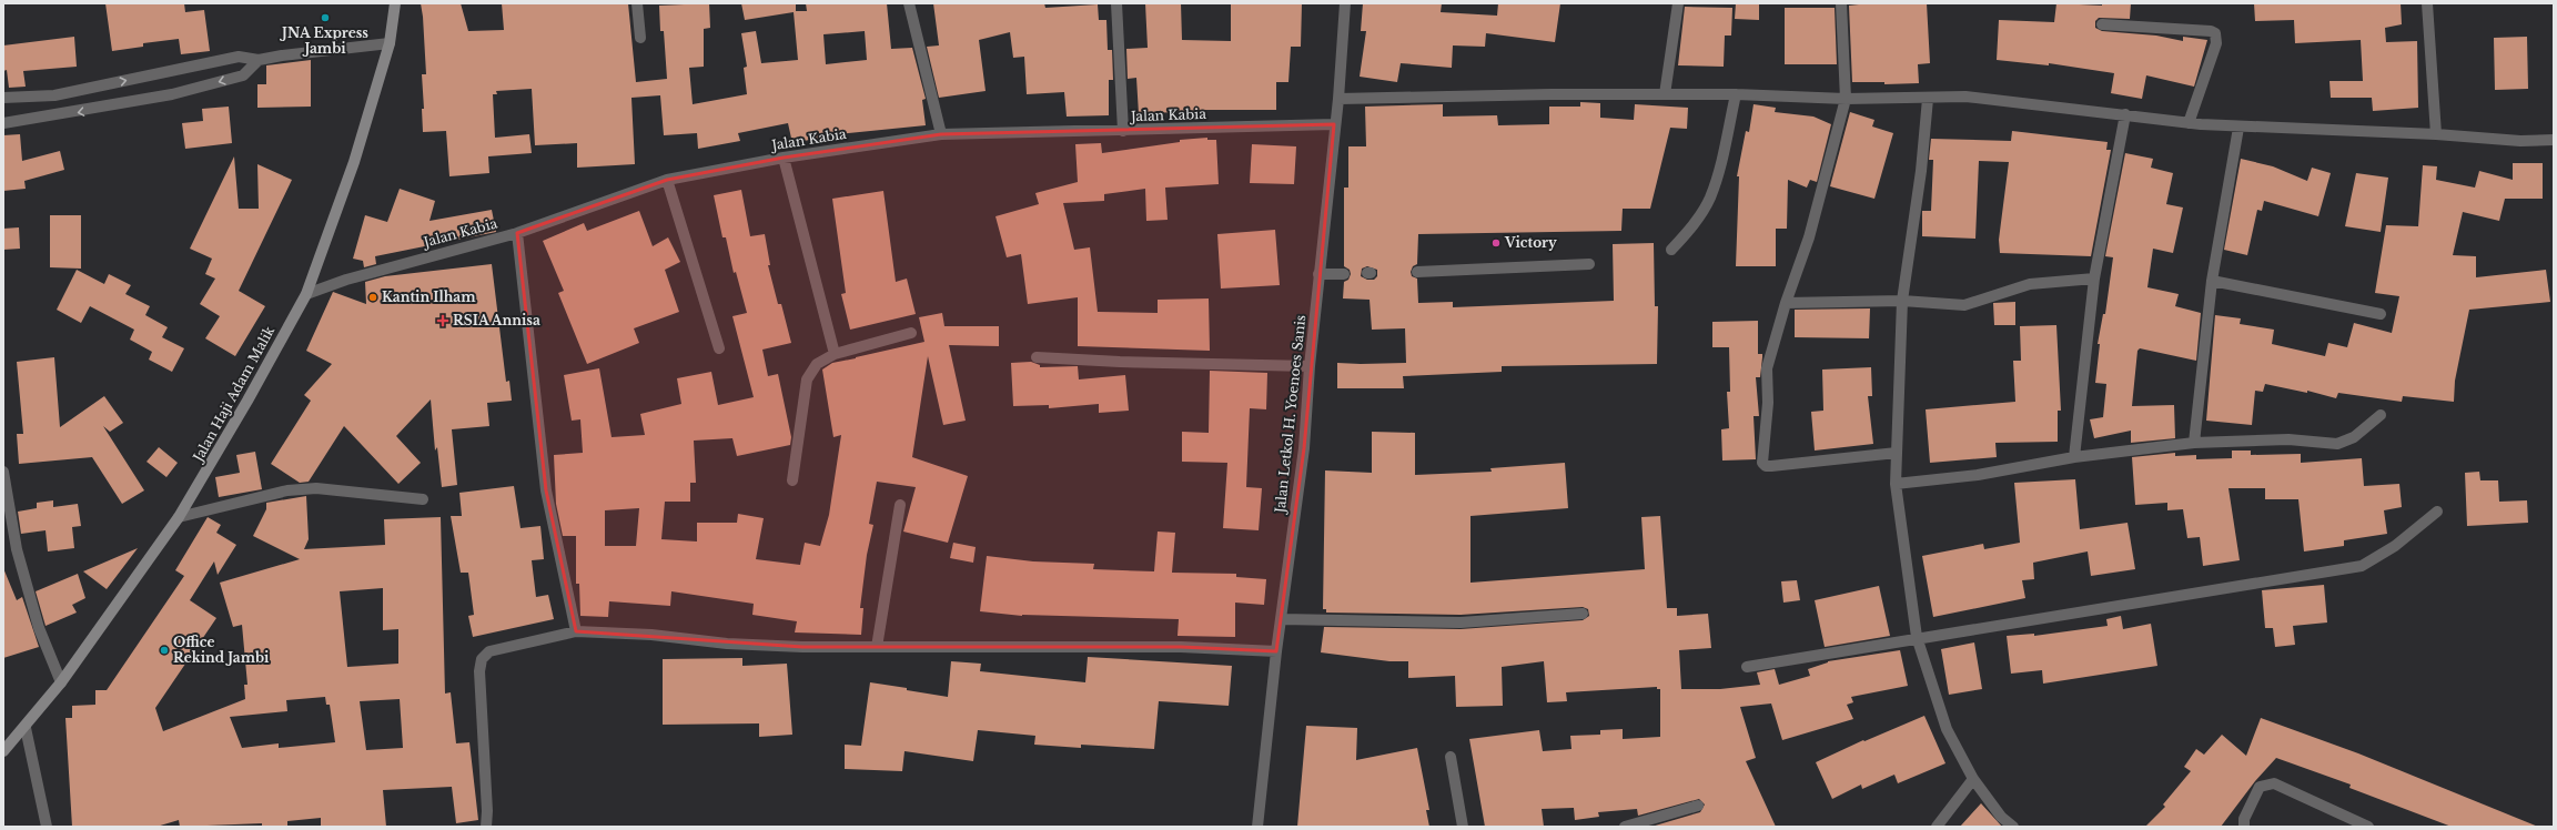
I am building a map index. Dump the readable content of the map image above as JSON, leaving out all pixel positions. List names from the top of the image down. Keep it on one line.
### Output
{"streets":{"main road":["Jalan Haji Adam Malik"],"street":["Jalan Kabia","Jalan Letkol H. Yoenoes Sanis"]},"crossings":[["Jalan Kabia","Jalan Haji Adam Malik"],["Jalan Kabia","Jalan Letkol H. Yoenoes Sanis"]],"places":{"other":["JNA Express Jambi","Victory","Kantin Ilham","Office Rekind Jambi"],"health":["RSIA Annisa"]}}
